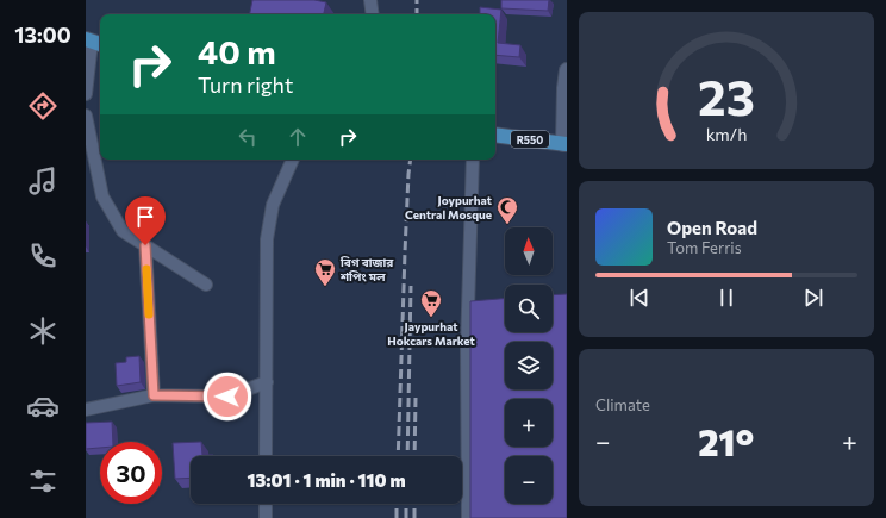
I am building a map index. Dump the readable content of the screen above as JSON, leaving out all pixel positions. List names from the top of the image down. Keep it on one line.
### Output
{"streets":{"main road":["R550"]},"places":{"mosque":["Joypurhat Central Mosque"],"supermarket":["বিগ বাজার শপিং মল","Jaypurhat Hokcars Market"]},"north":"top","page":{"tabs":"13:00","turn":["40 m","Turn right"],"song":["Open Road","Tom Ferris"],"map_buttons":["+","−"],"tile":"Climate","heat":["−","21°","+"],"limit":"30","trip":"13:01 · 1 min · 110 m","gauge":["23","km/h"]}}
